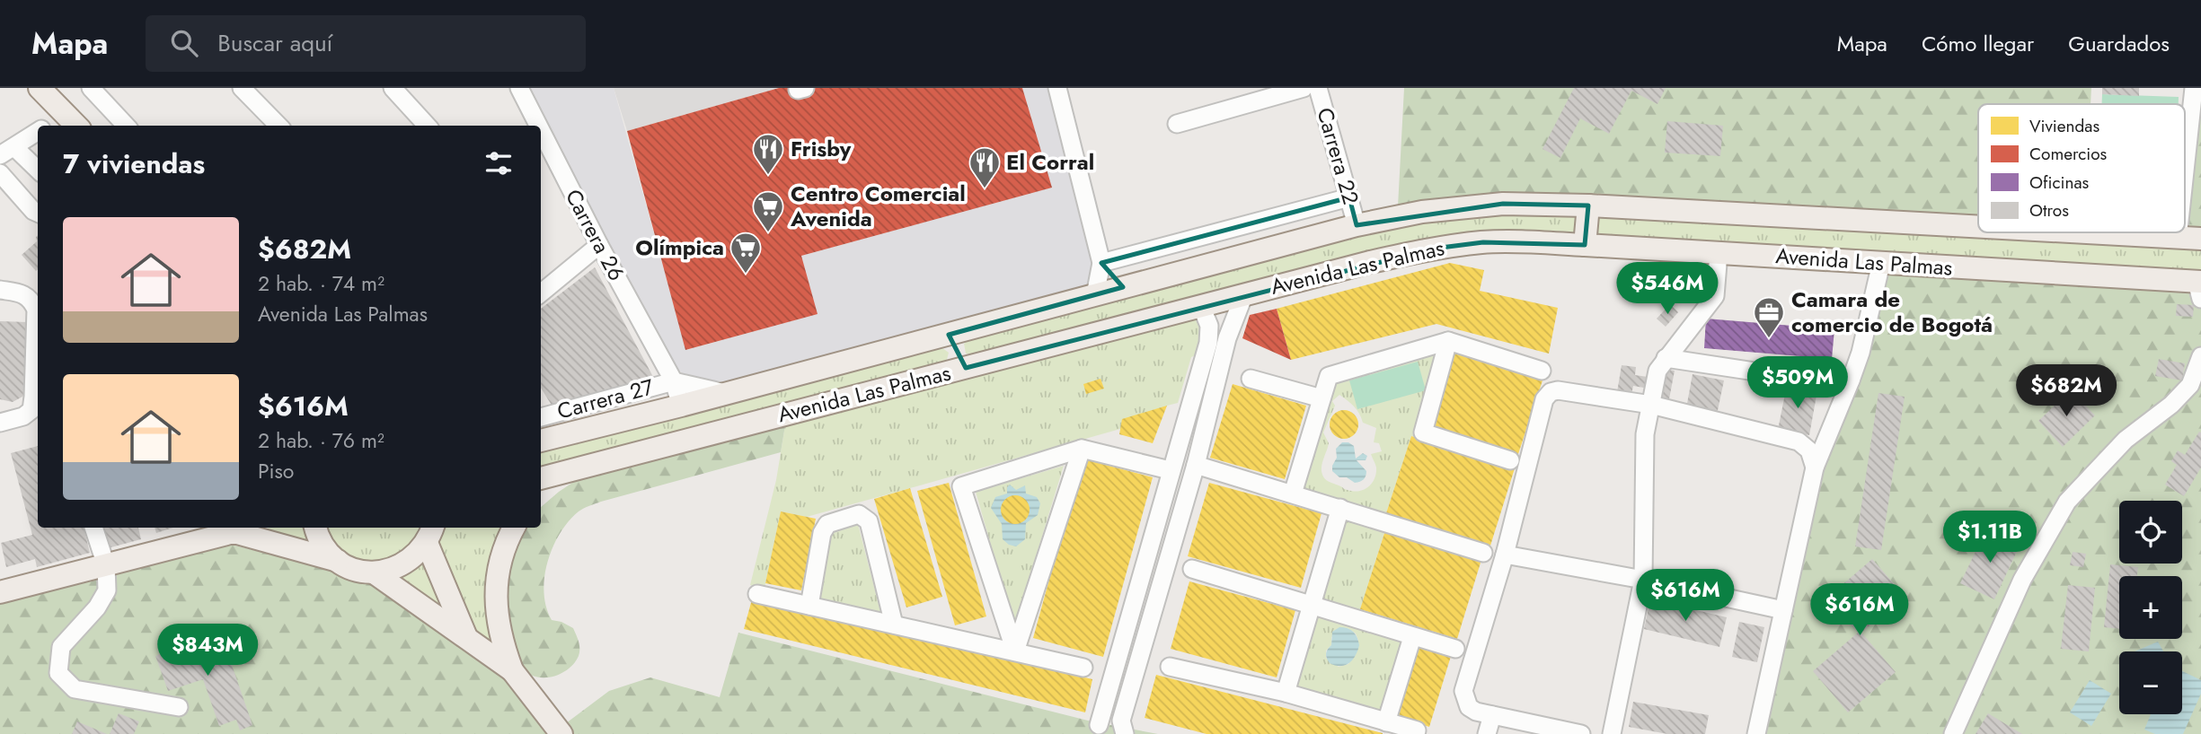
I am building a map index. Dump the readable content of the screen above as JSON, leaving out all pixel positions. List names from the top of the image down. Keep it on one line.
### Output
{"streets":{"main road":["Avenida Las Palmas"],"street":["Carrera 22","Carrera 26","Carrera 27"]},"crossings":[["Carrera 22","Avenida Las Palmas"],["Carrera 26","Avenida Las Palmas"],["Carrera 26","Carrera 27"]],"places":{"restaurant":["Frisby","El Corral"],"supermarket":["Centro Comercial Avenida","Olímpica"],"office":["Camara de comercio de Bogotá"]},"legend":["Viviendas","Comercios","Oficinas","Otros"],"page":{"header":"Mapa","search":"Buscar aquí","nav":["Mapa","Cómo llegar","Guardados"],"heading":"7 viviendas","list":[{"name":"$682M","note":"2 hab. · 74 m² · Avenida Las Palmas"},{"name":"$616M","note":"2 hab. · 76 m² · Piso"}],"price":["$546M","$509M","$682M","$1.11B","$616M","$616M","$843M"],"map_buttons":["+","−"]}}
